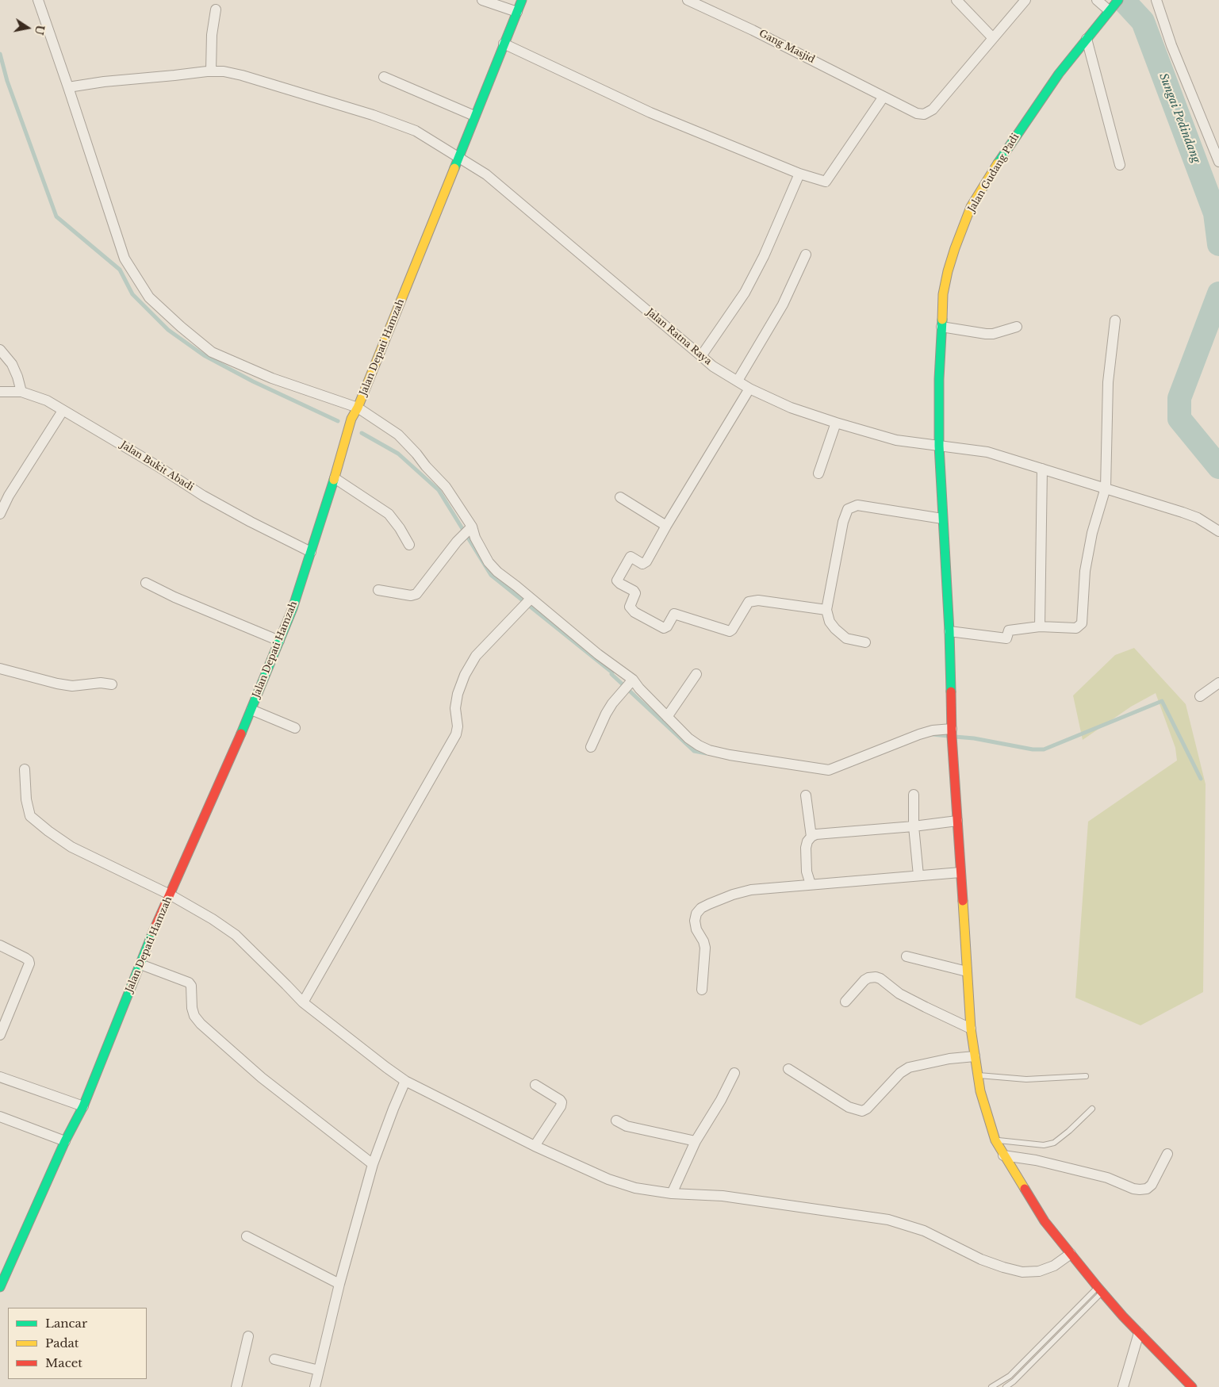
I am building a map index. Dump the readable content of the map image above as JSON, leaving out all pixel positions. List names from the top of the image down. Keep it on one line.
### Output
{"streets":{"street":["Gang Masjid","Jalan Gudang Padi","Jalan Ratna Raya","Jalan Depati Hamzah","Jalan Bukit Abadi"]},"crossings":[["Jalan Gudang Padi","Jalan Ratna Raya"],["Jalan Ratna Raya","Jalan Depati Hamzah"],["Jalan Depati Hamzah","Jalan Bukit Abadi"]],"water":["Sungai Pedindang"],"legend":["Lancar","Padat","Macet"],"north":"right"}
